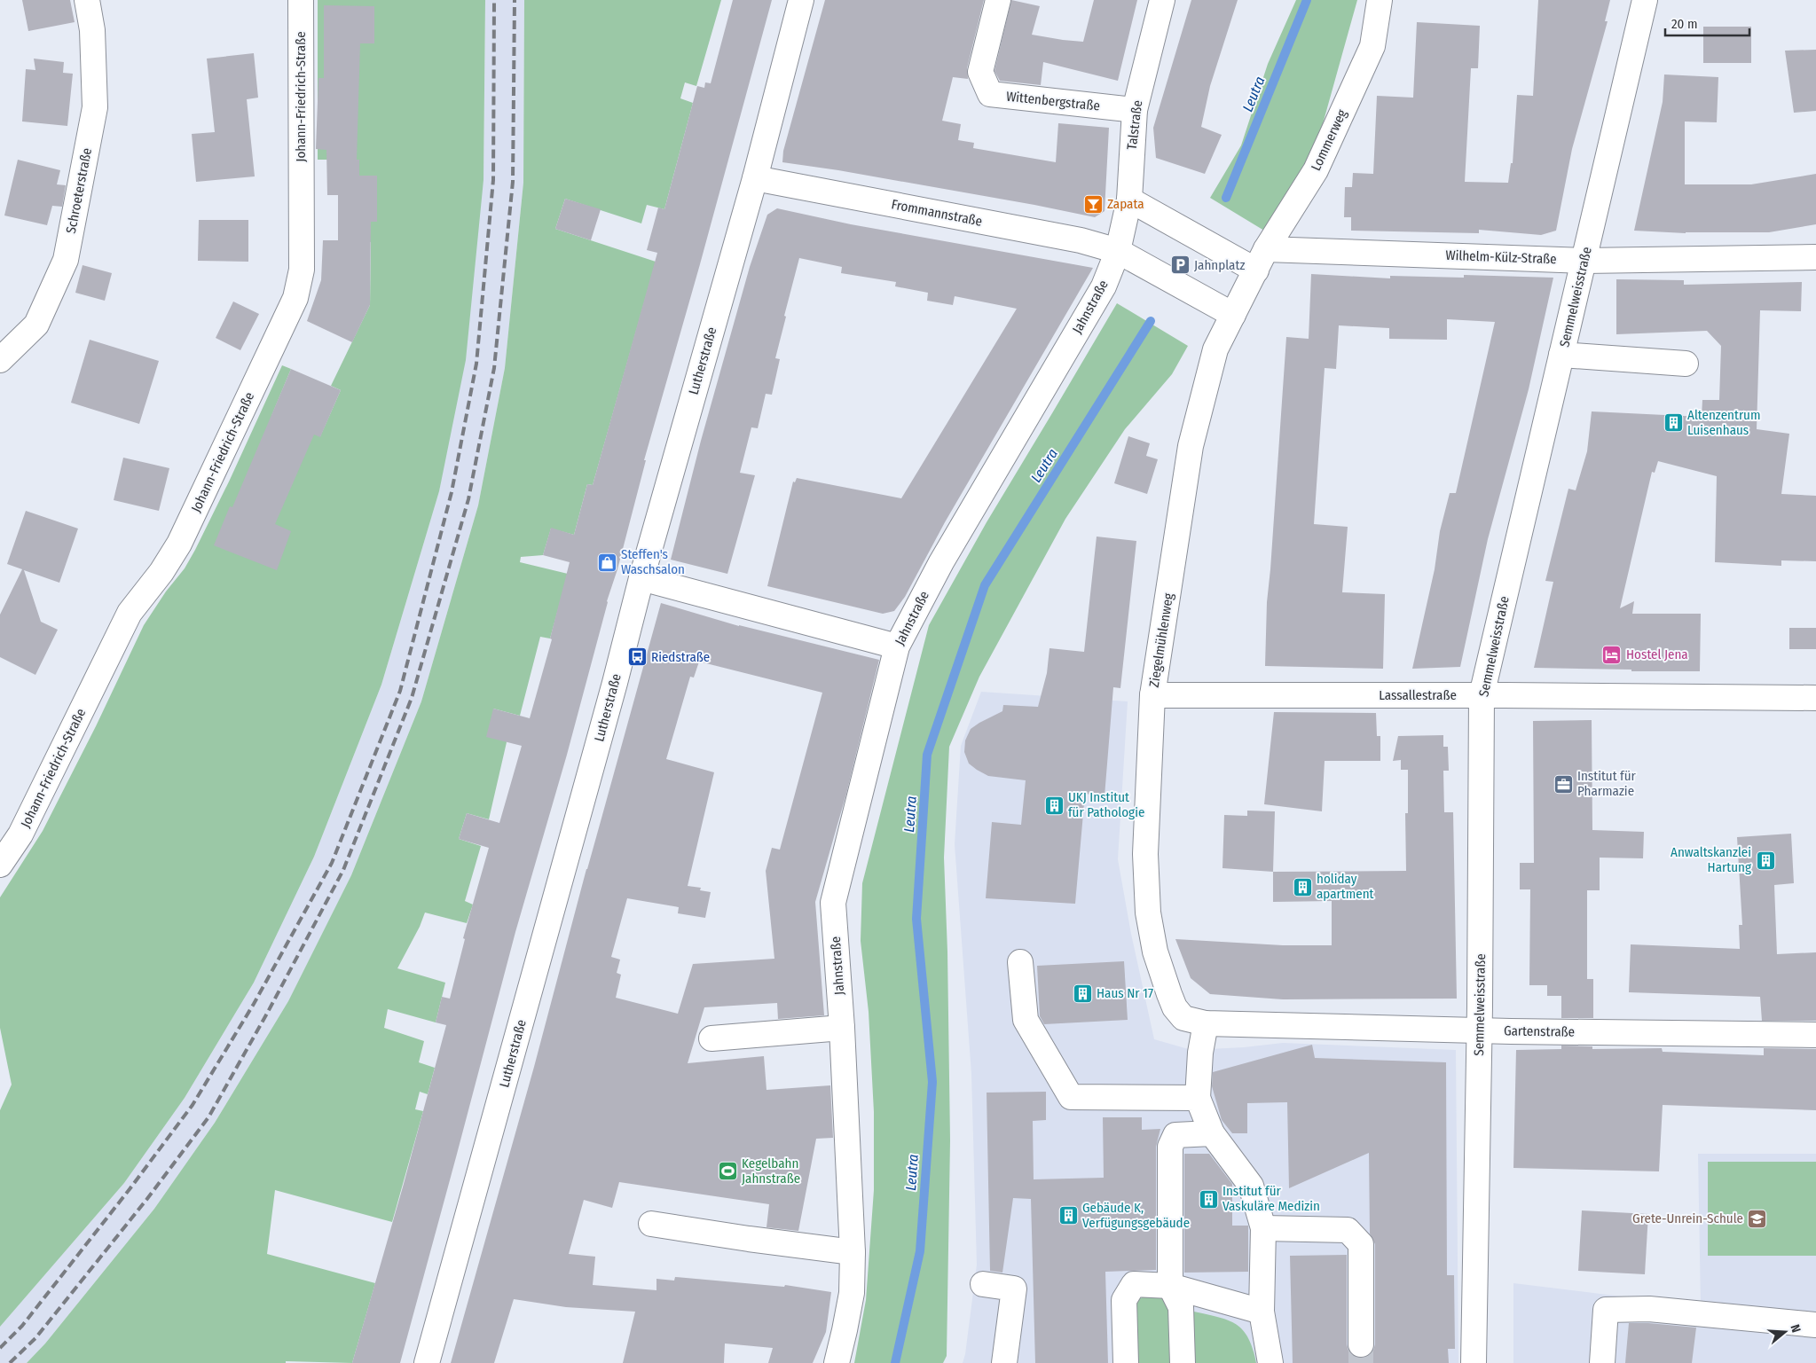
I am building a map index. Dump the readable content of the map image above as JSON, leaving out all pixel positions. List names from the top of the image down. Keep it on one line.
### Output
{"streets":{"street":["Johann-Friedrich-Straße","Wittenbergstraße","Talstraße","Lommerweg","Schroeterstraße","Frommannstraße","Wilhelm-Külz-Straße","Semmelweisstraße","Jahnstraße","Lutherstraße","Ziegelmühlenweg","Lassallestraße","Gartenstraße"]},"crossings":[["Wittenbergstraße","Talstraße"],["Talstraße","Frommannstraße"],["Talstraße","Jahnstraße"],["Lommerweg","Wilhelm-Külz-Straße"],["Lommerweg","Ziegelmühlenweg"],["Frommannstraße","Jahnstraße"],["Frommannstraße","Lutherstraße"],["Frommannstraße","Ziegelmühlenweg"],["Wilhelm-Külz-Straße","Semmelweisstraße"],["Wilhelm-Külz-Straße","Ziegelmühlenweg"],["Semmelweisstraße","Lassallestraße"],["Semmelweisstraße","Gartenstraße"],["Ziegelmühlenweg","Lassallestraße"],["Ziegelmühlenweg","Gartenstraße"]],"water":["Leutra"],"places":{"bar":["Zapata"],"parking":["Jahnplatz"],"building":["Altenzentrum Luisenhaus","UKJ Institut für Pathologie","Anwaltskanzlei Hartung","holiday apartment","Haus Nr 17","Institut für Vaskuläre Medizin","Gebäude K, Verfügungsgebäude"],"shop":["Steffen's Waschsalon"],"hotel":["Hostel Jena"],"bus stop":["Riedstraße"],"office":["Institut für Pharmazie"],"sports":["Kegelbahn Jahnstraße"],"school or university":["Grete-Unrein-Schule"]},"scale_bar":"20 m","north":"right"}
